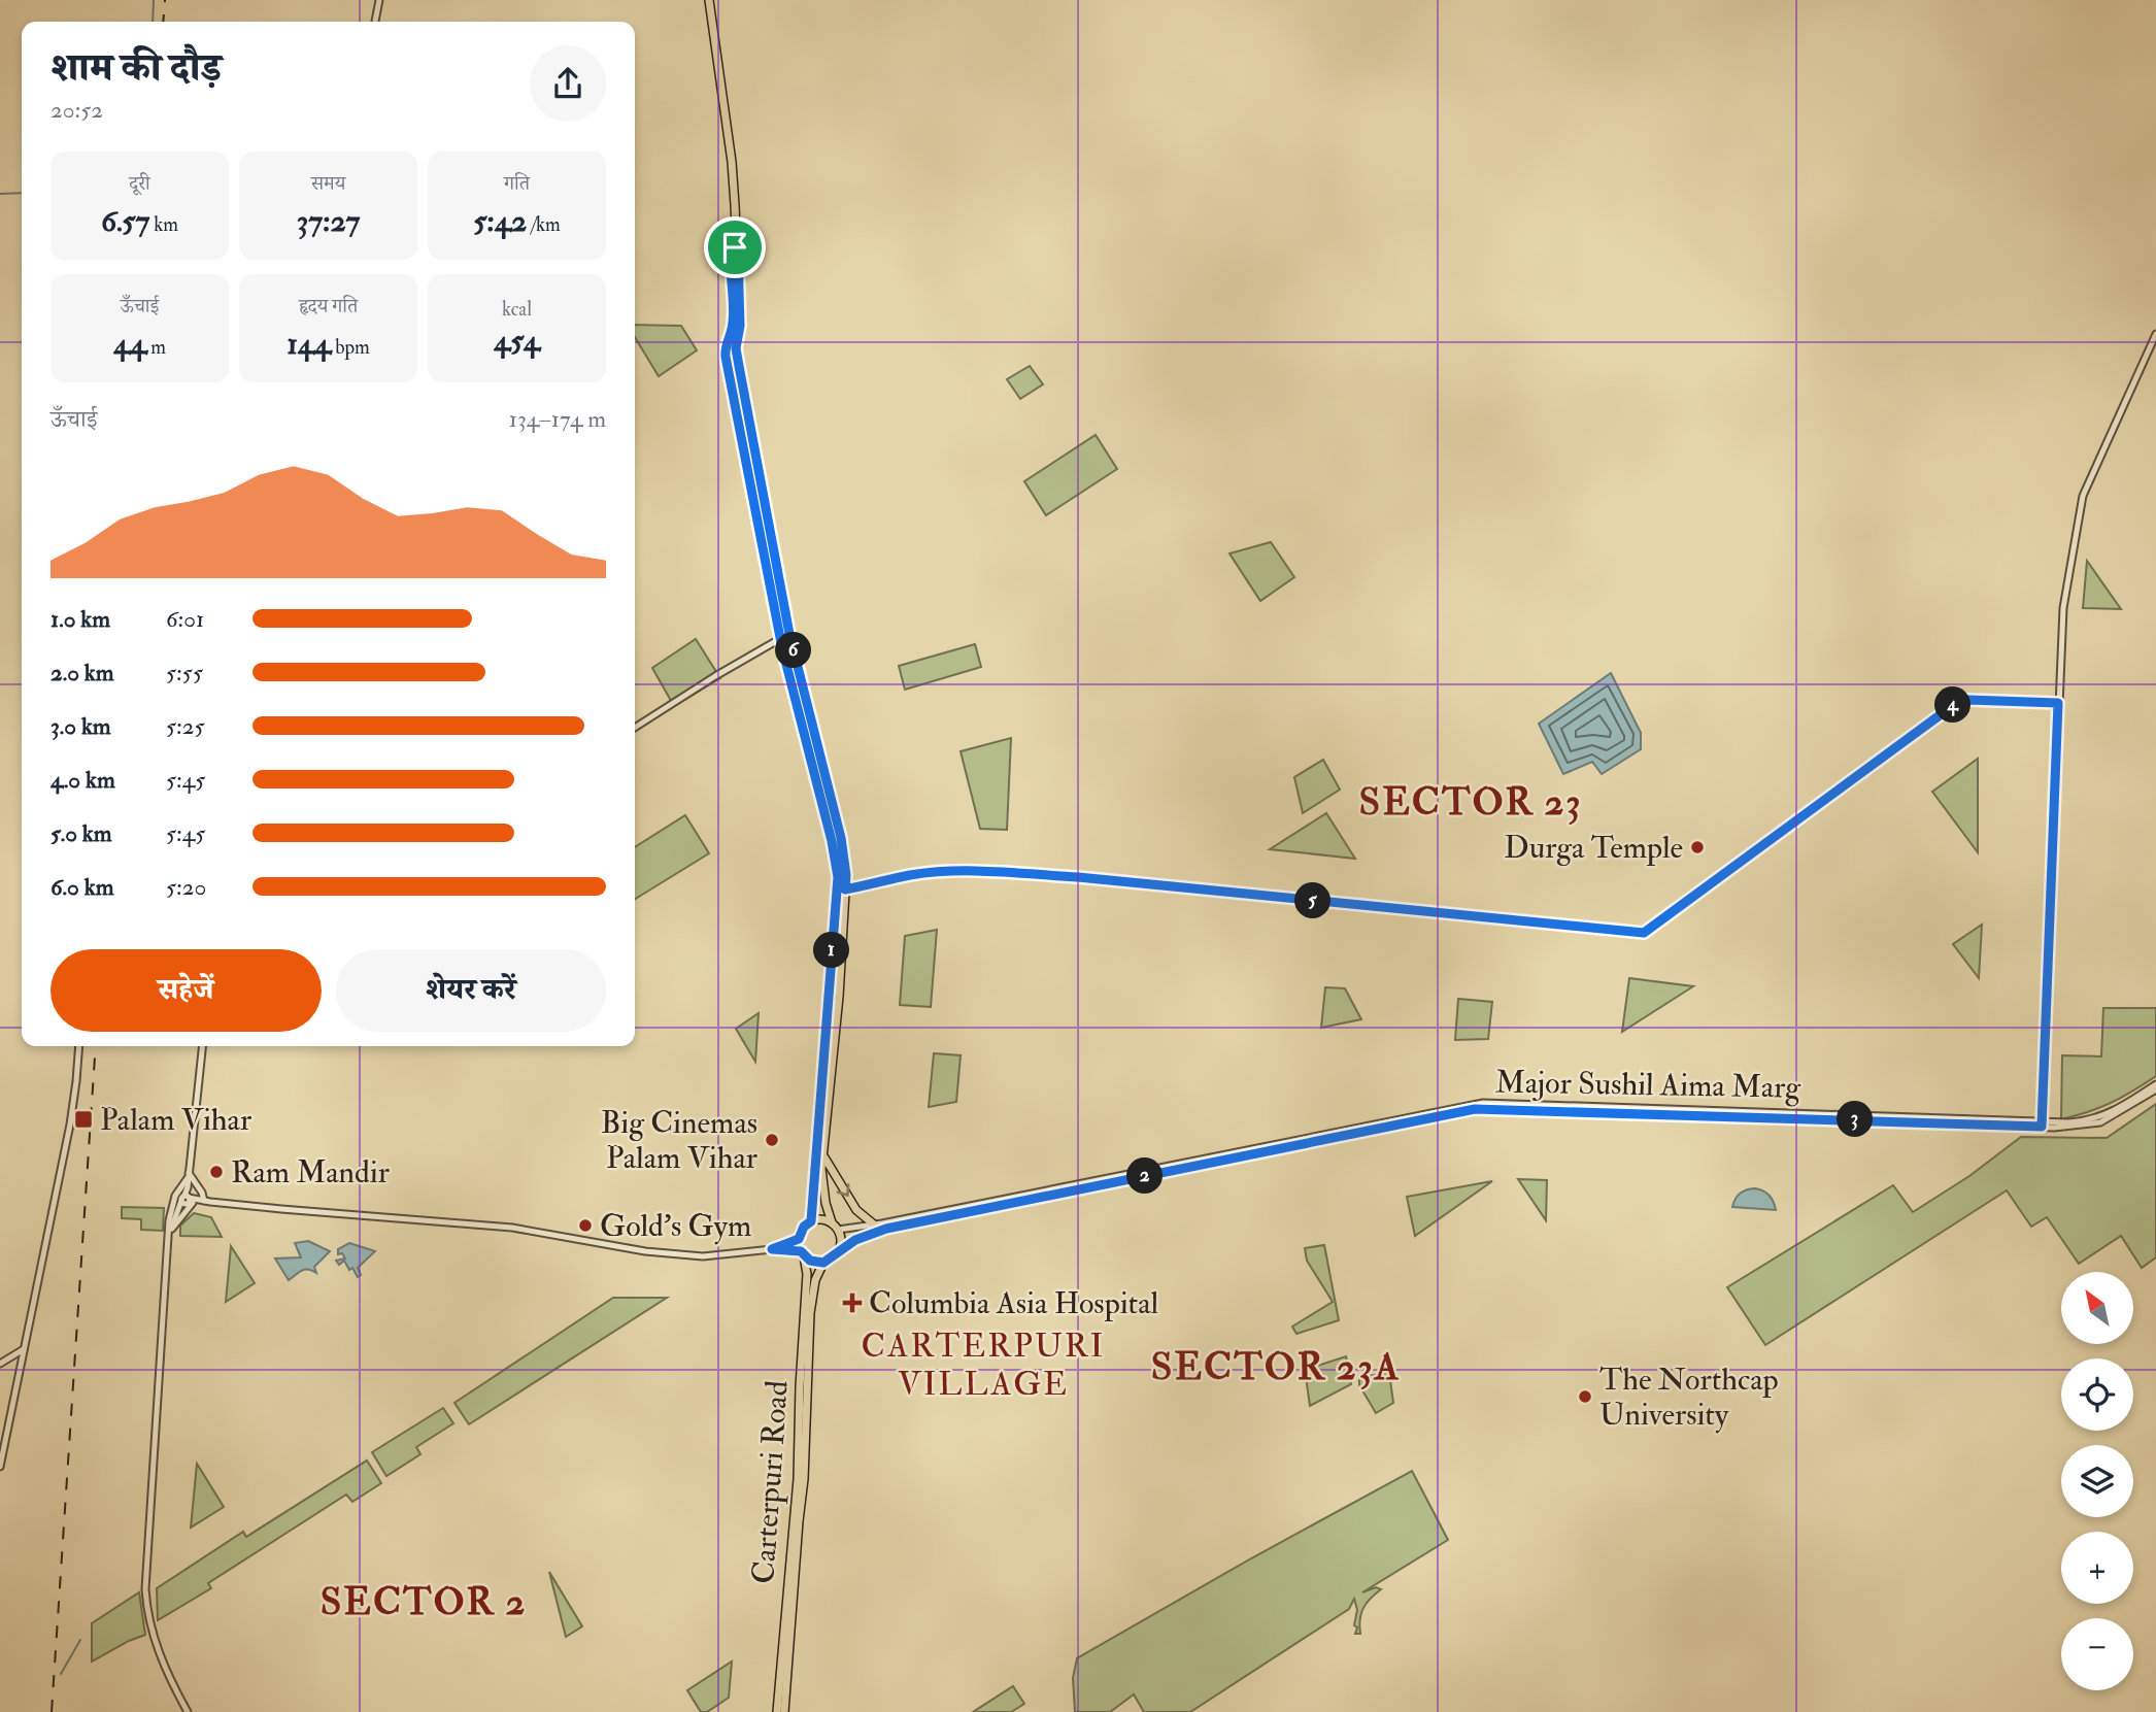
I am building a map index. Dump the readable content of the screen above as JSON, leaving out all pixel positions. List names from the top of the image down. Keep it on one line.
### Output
{"streets":{"main road":["Carterpuri Road"],"street":["Major Sushil Aima Marg"]},"crossings":[["Major Sushil Aima Marg","Carterpuri Road"]],"districts":["SECTOR 23","CARTERPURI VILLAGE","SECTOR 23A","SECTOR 2"],"places":{"other":["Durga Temple","Big Cinemas Palam Vihar","Ram Mandir","Gold's Gym","The Northcap University"],"transit":["Palam Vihar"],"health":["Columbia Asia Hospital"]},"north":"top left","page":{"heading":["शाम की दौड़","20:52"],"stats":[["दूरी","6.57 km"],["समय","37:27"],["गति","5:42 /km"],["ऊँचाई","44 m"],["हृदय गति","144 bpm"],["kcal","454"]],"chart":["ऊँचाई","134–174 m"],"list":[{"name":"1.0 km","note":"6:01"},{"name":"2.0 km","note":"5:55"},{"name":"3.0 km","note":"5:25"},{"name":"4.0 km","note":"5:45"},{"name":"5.0 km","note":"5:45"},{"name":"6.0 km","note":"5:20"}],"pins":["6","4","5","1","3","2"],"buttons":["सहेजें","शेयर करें"],"map_buttons":["+","−"]}}
